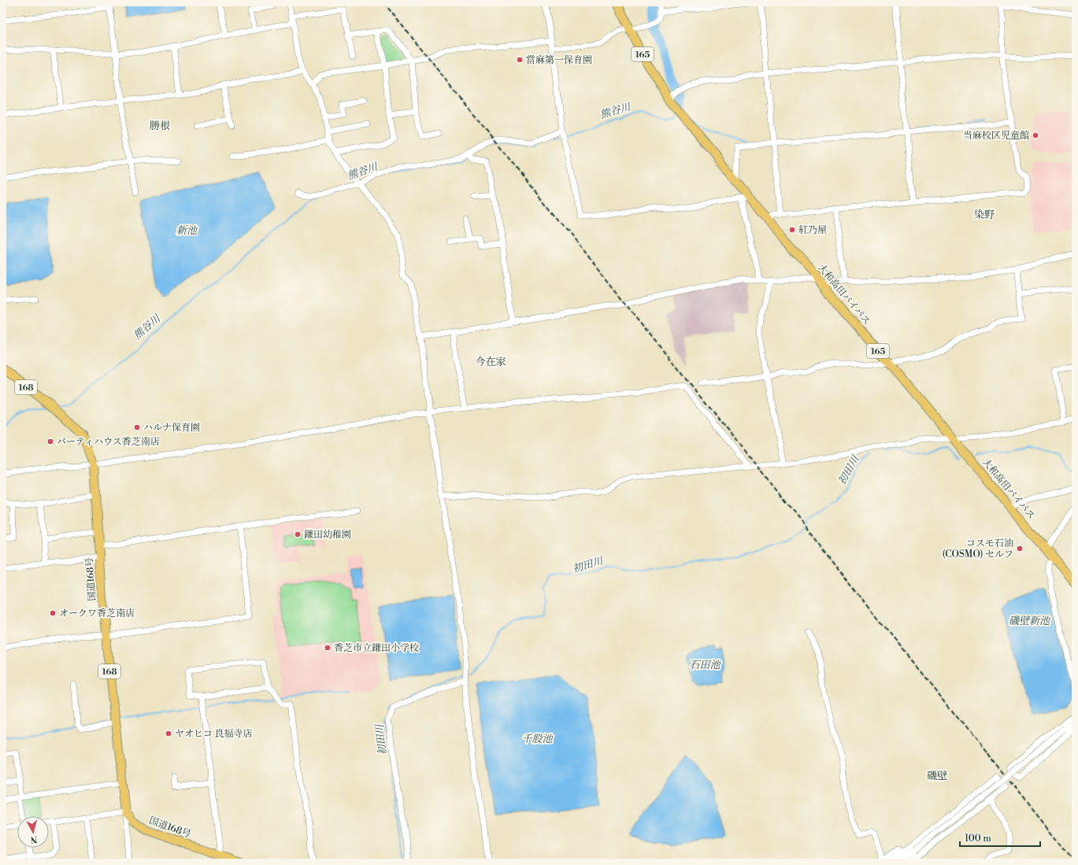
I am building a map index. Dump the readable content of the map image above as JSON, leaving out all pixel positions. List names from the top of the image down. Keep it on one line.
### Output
{"streets":{"highway":["165","大和高田バイパス","168","国道168号"]},"districts":["勝根","染野","今在家","磯壁"],"water":["熊谷川","新池","初田川","磯壁新池","石田池","千股池"],"places":["當麻第一保育園","当麻校区児童館","紅乃屋","ハルナ保育園","パーティハウス香芝南店","鎌田幼稚園","コスモ石油 (COSMO) セルフ","オークワ香芝南店","香芝市立鎌田小学校","ヤオヒコ 良福寺店"],"scale_bar":"100 m","north":"bottom"}
